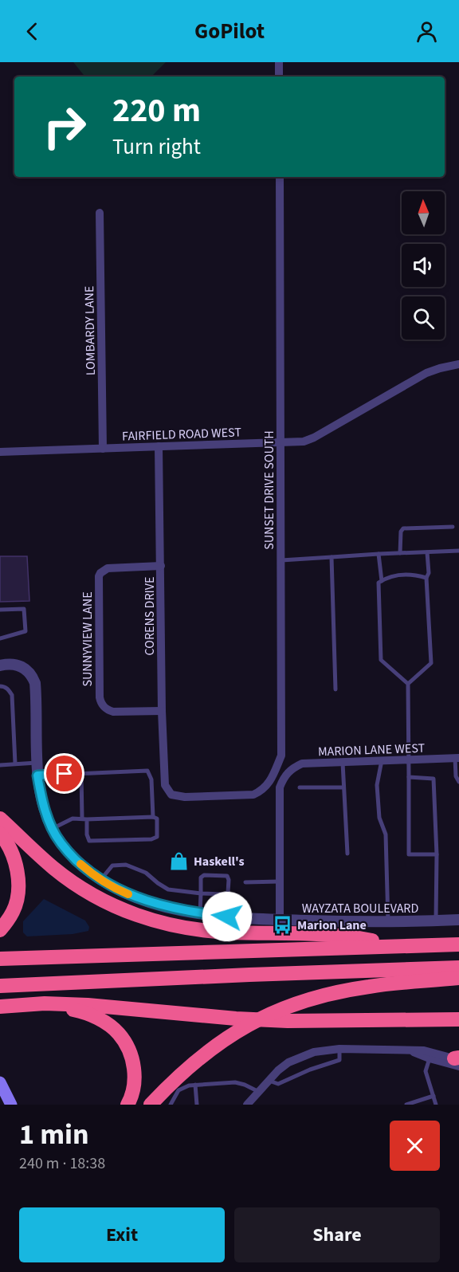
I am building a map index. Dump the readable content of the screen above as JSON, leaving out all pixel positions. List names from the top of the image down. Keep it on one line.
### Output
{"streets":{"street":["LOMBARDY LANE","FAIRFIELD ROAD WEST","SUNSET DRIVE SOUTH","CORENS DRIVE","SUNNYVIEW LANE","MARION LANE WEST","WAYZATA BOULEVARD"]},"crossings":[["LOMBARDY LANE","FAIRFIELD ROAD WEST"],["FAIRFIELD ROAD WEST","SUNSET DRIVE SOUTH"],["FAIRFIELD ROAD WEST","CORENS DRIVE"],["SUNSET DRIVE SOUTH","CORENS DRIVE"],["CORENS DRIVE","SUNNYVIEW LANE"]],"places":{"shop":["Haskell's"],"bus stop":["Marion Lane"]},"north":"top","page":{"header":"GoPilot","turn":["220 m","Turn right"],"heading":["1 min","240 m · 18:38"],"buttons":["Exit","Share"]}}
